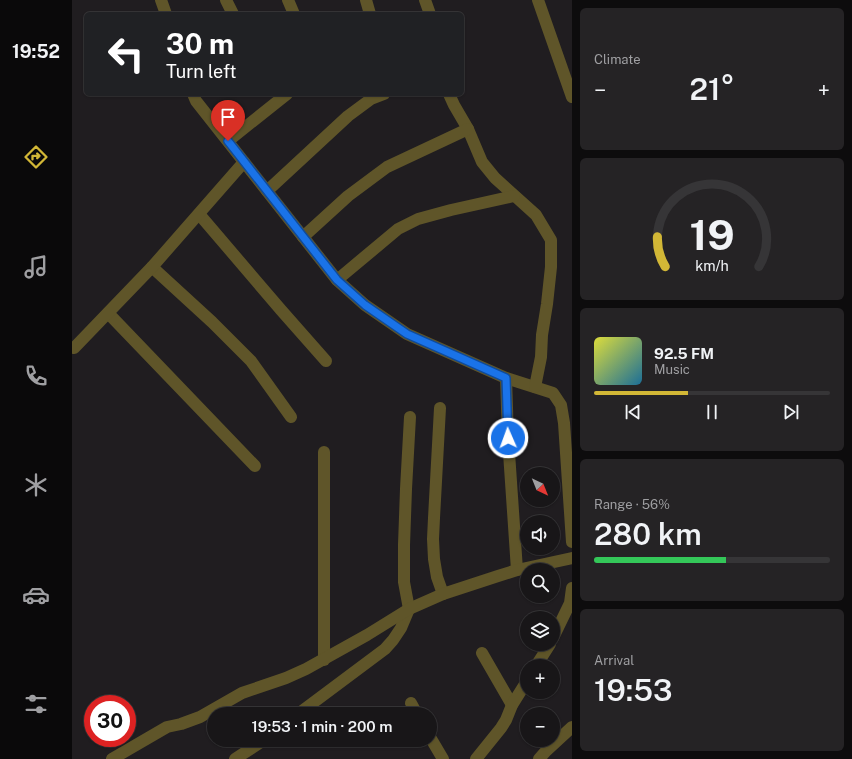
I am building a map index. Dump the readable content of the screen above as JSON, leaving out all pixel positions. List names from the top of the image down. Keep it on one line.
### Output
{"north":"bottom right","page":{"tabs":"19:52","tile":["Climate",["Range · 56%","280 km"],["Arrival","19:53"]],"turn":["30 m","Turn left"],"heat":["−","21°","+"],"song":["92.5 FM","Music"],"map_buttons":["+","−"],"limit":"30","trip":"19:53 · 1 min · 200 m","gauge":["19","km/h"]}}
